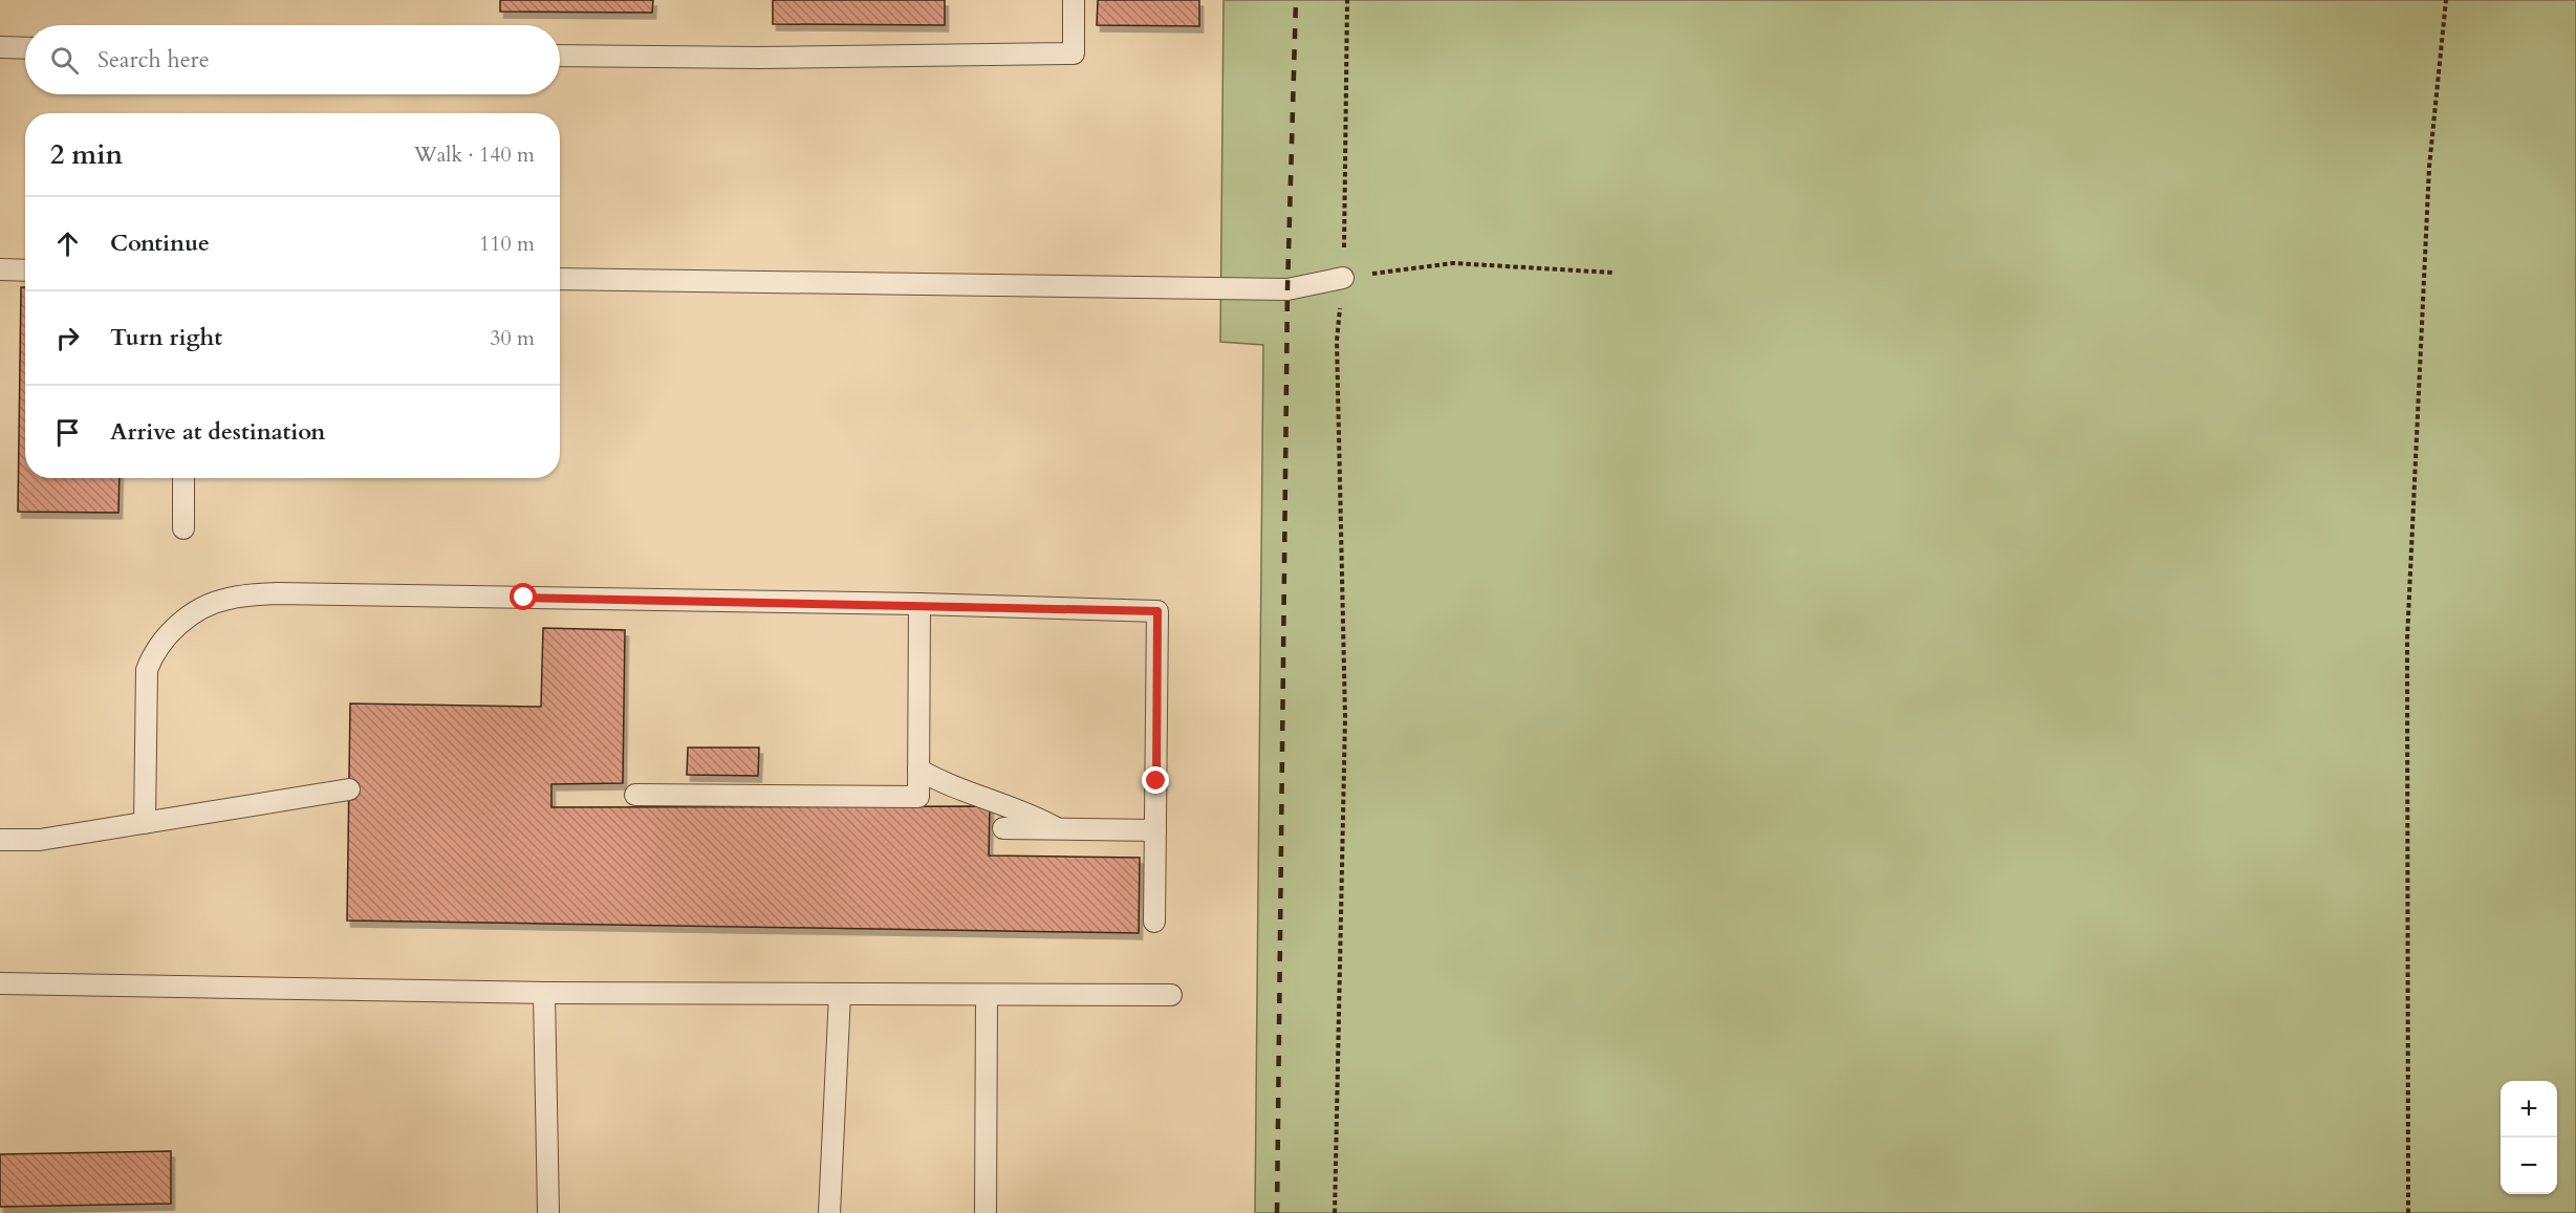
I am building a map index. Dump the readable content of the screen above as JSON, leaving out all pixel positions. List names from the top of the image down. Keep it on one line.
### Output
{"page":{"search":"Search here","heading":["2 min","Walk · 140 m"],"list":[["Continue","110 m"],["Turn right","30 m"],"Arrive at destination"],"map_buttons":["+","−"]}}
